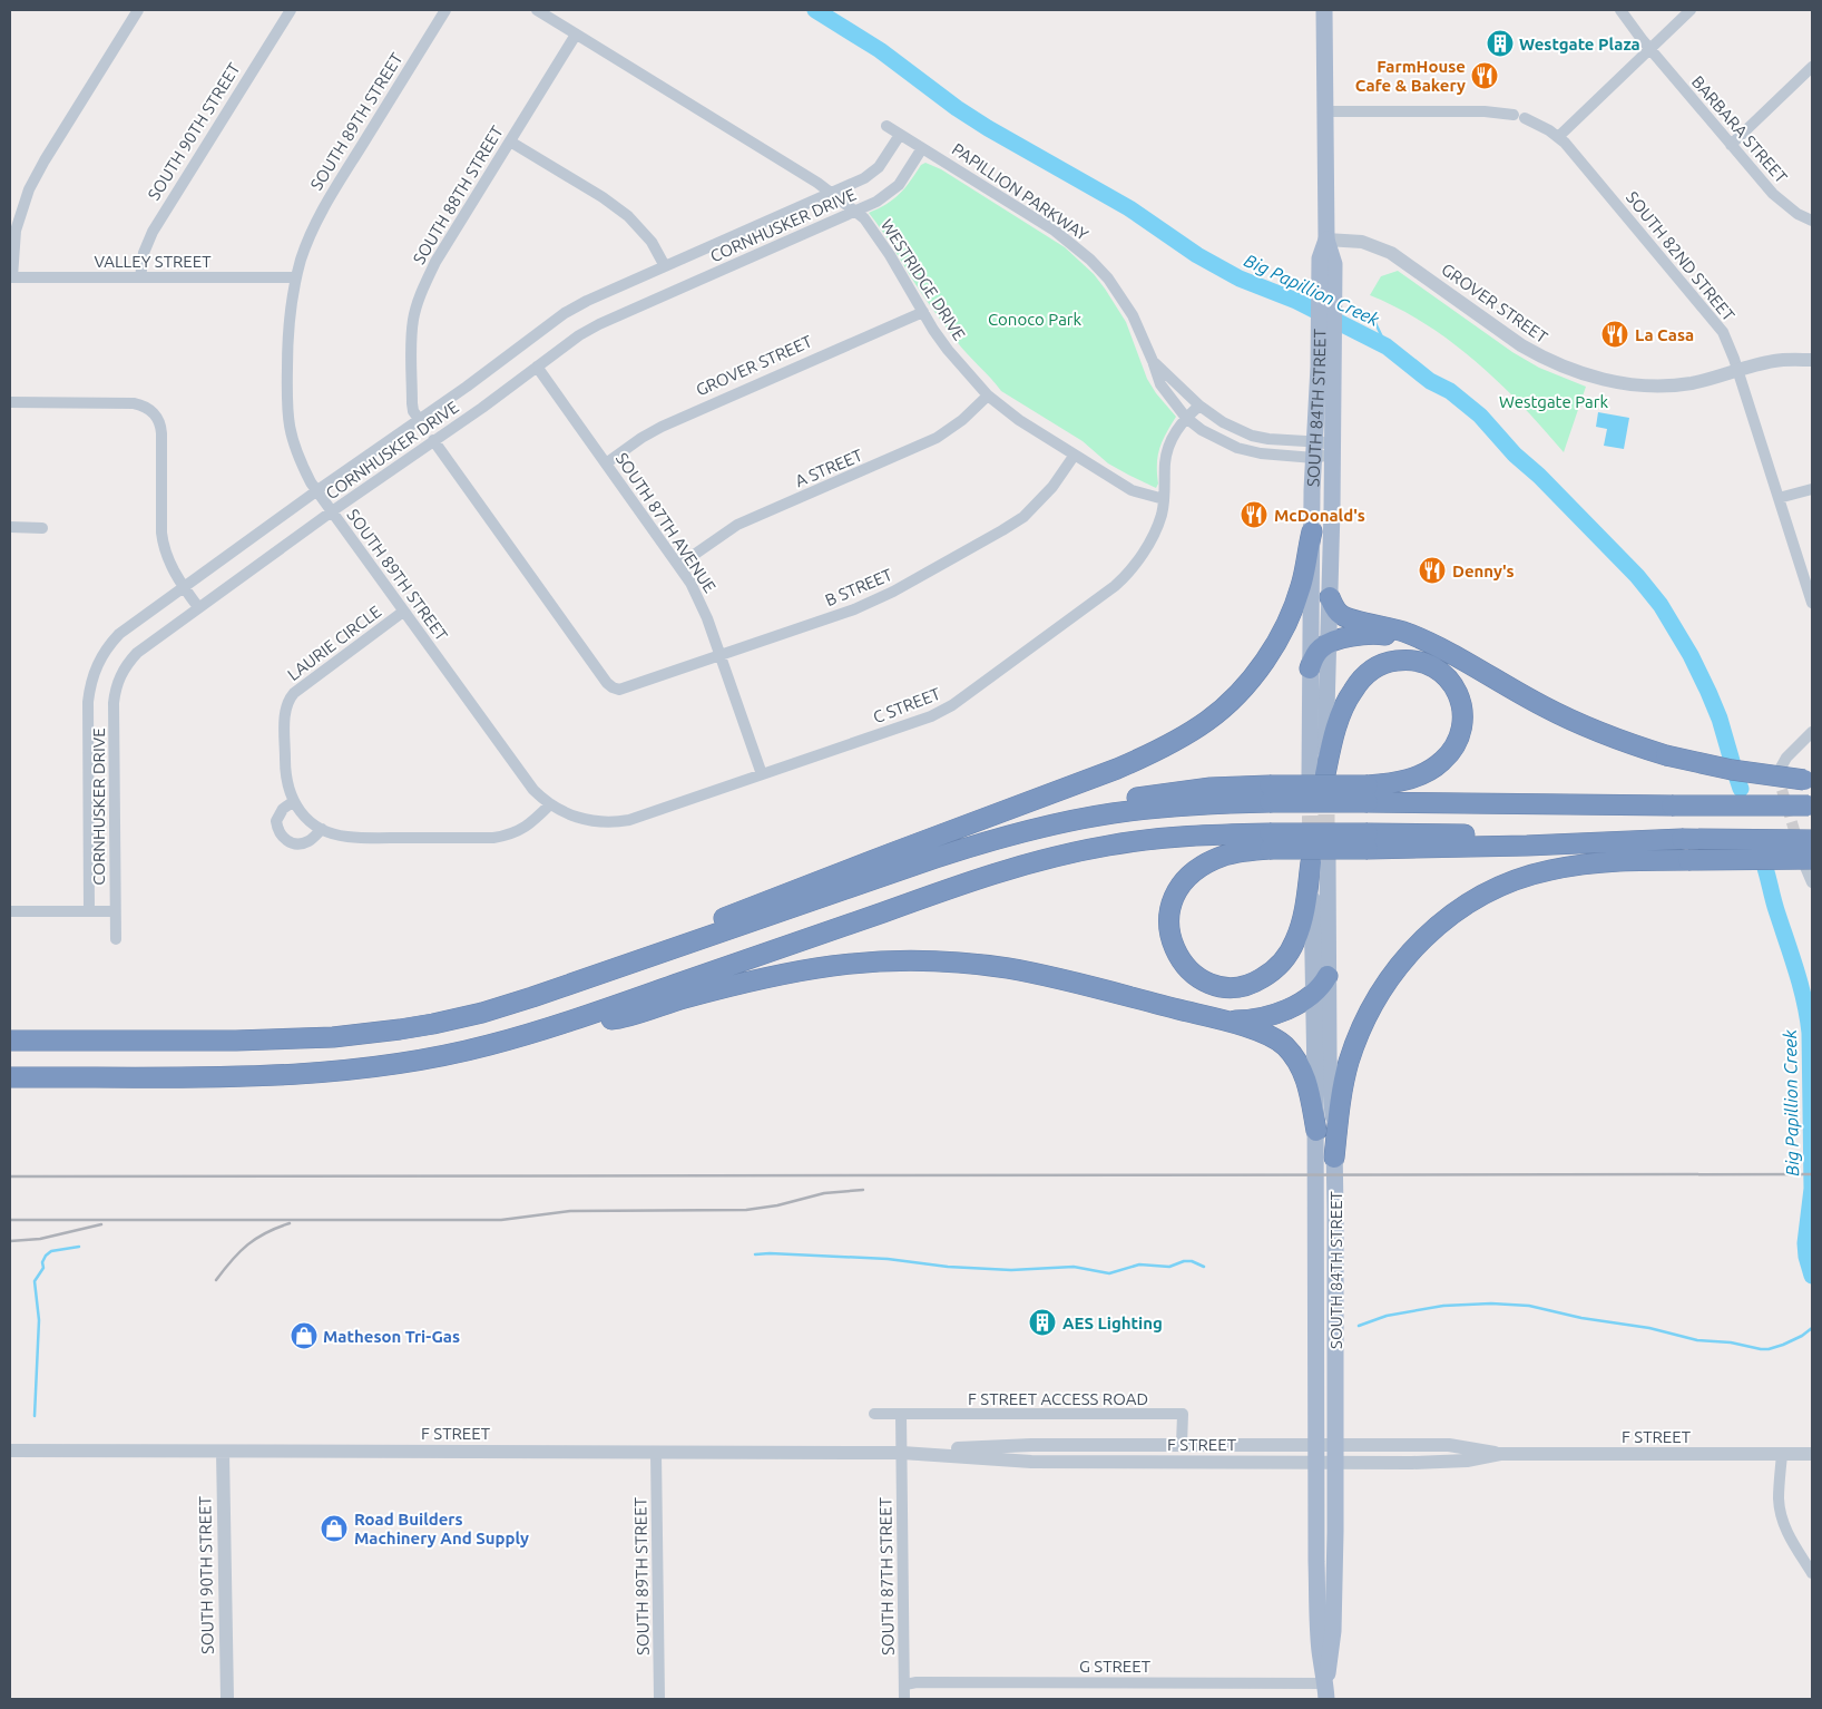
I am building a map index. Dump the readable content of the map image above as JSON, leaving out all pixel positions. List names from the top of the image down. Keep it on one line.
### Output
{"streets":{"main road":["SOUTH 84TH STREET"],"street":["SOUTH 89TH STREET","BARBARA STREET","SOUTH 90TH STREET","PAPILLION PARKWAY","SOUTH 88TH STREET","CORNHUSKER DRIVE","SOUTH 82ND STREET","VALLEY STREET","WESTRIDGE DRIVE","GROVER STREET","A STREET","SOUTH 87TH AVENUE","B STREET","LAURIE CIRCLE","C STREET","F STREET ACCESS ROAD","F STREET","SOUTH 87TH STREET","G STREET"]},"crossings":[["SOUTH 89TH STREET","CORNHUSKER DRIVE"],["SOUTH 89TH STREET","VALLEY STREET"],["SOUTH 89TH STREET","LAURIE CIRCLE"],["SOUTH 89TH STREET","C STREET"],["SOUTH 89TH STREET","F STREET"],["SOUTH 90TH STREET","VALLEY STREET"],["SOUTH 90TH STREET","F STREET"],["PAPILLION PARKWAY","CORNHUSKER DRIVE"],["PAPILLION PARKWAY","SOUTH 84TH STREET"],["PAPILLION PARKWAY","C STREET"],["SOUTH 88TH STREET","CORNHUSKER DRIVE"],["SOUTH 88TH STREET","WESTRIDGE DRIVE"],["CORNHUSKER DRIVE","WESTRIDGE DRIVE"],["CORNHUSKER DRIVE","SOUTH 87TH AVENUE"],["CORNHUSKER DRIVE","B STREET"],["SOUTH 82ND STREET","GROVER STREET"],["SOUTH 82ND STREET","SOUTH 84TH STREET"],["WESTRIDGE DRIVE","GROVER STREET"],["WESTRIDGE DRIVE","A STREET"],["WESTRIDGE DRIVE","B STREET"],["WESTRIDGE DRIVE","C STREET"],["GROVER STREET","SOUTH 84TH STREET"],["GROVER STREET","SOUTH 87TH AVENUE"],["SOUTH 84TH STREET","F STREET"],["SOUTH 84TH STREET","G STREET"],["A STREET","SOUTH 87TH AVENUE"],["SOUTH 87TH AVENUE","B STREET"],["SOUTH 87TH AVENUE","C STREET"],["LAURIE CIRCLE","C STREET"],["F STREET ACCESS ROAD","F STREET"],["F STREET","SOUTH 87TH STREET"],["SOUTH 87TH STREET","G STREET"]],"water":["Big Papillion Creek"],"parks":["Conoco Park","Westgate Park"],"places":{"building":["Westgate Plaza","AES Lighting"],"restaurant":["FarmHouse Cafe & Bakery","La Casa","McDonald's","Denny's"],"shop":["Matheson Tri-Gas","Road Builders Machinery And Supply"]}}
